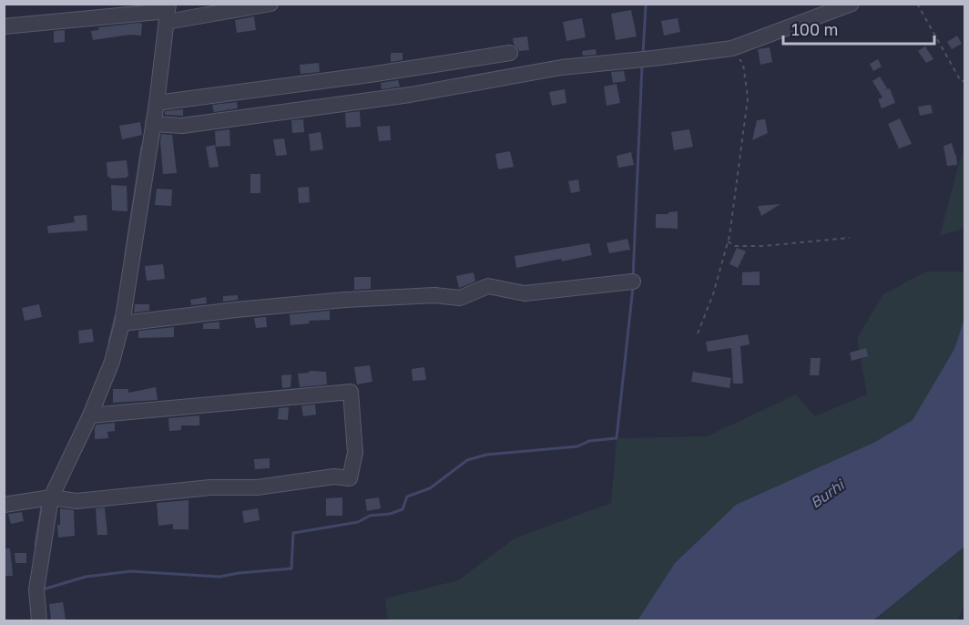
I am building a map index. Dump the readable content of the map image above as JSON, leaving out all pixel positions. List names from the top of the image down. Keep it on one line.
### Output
{"water":["Burhi"],"scale_bar":"100 m"}
